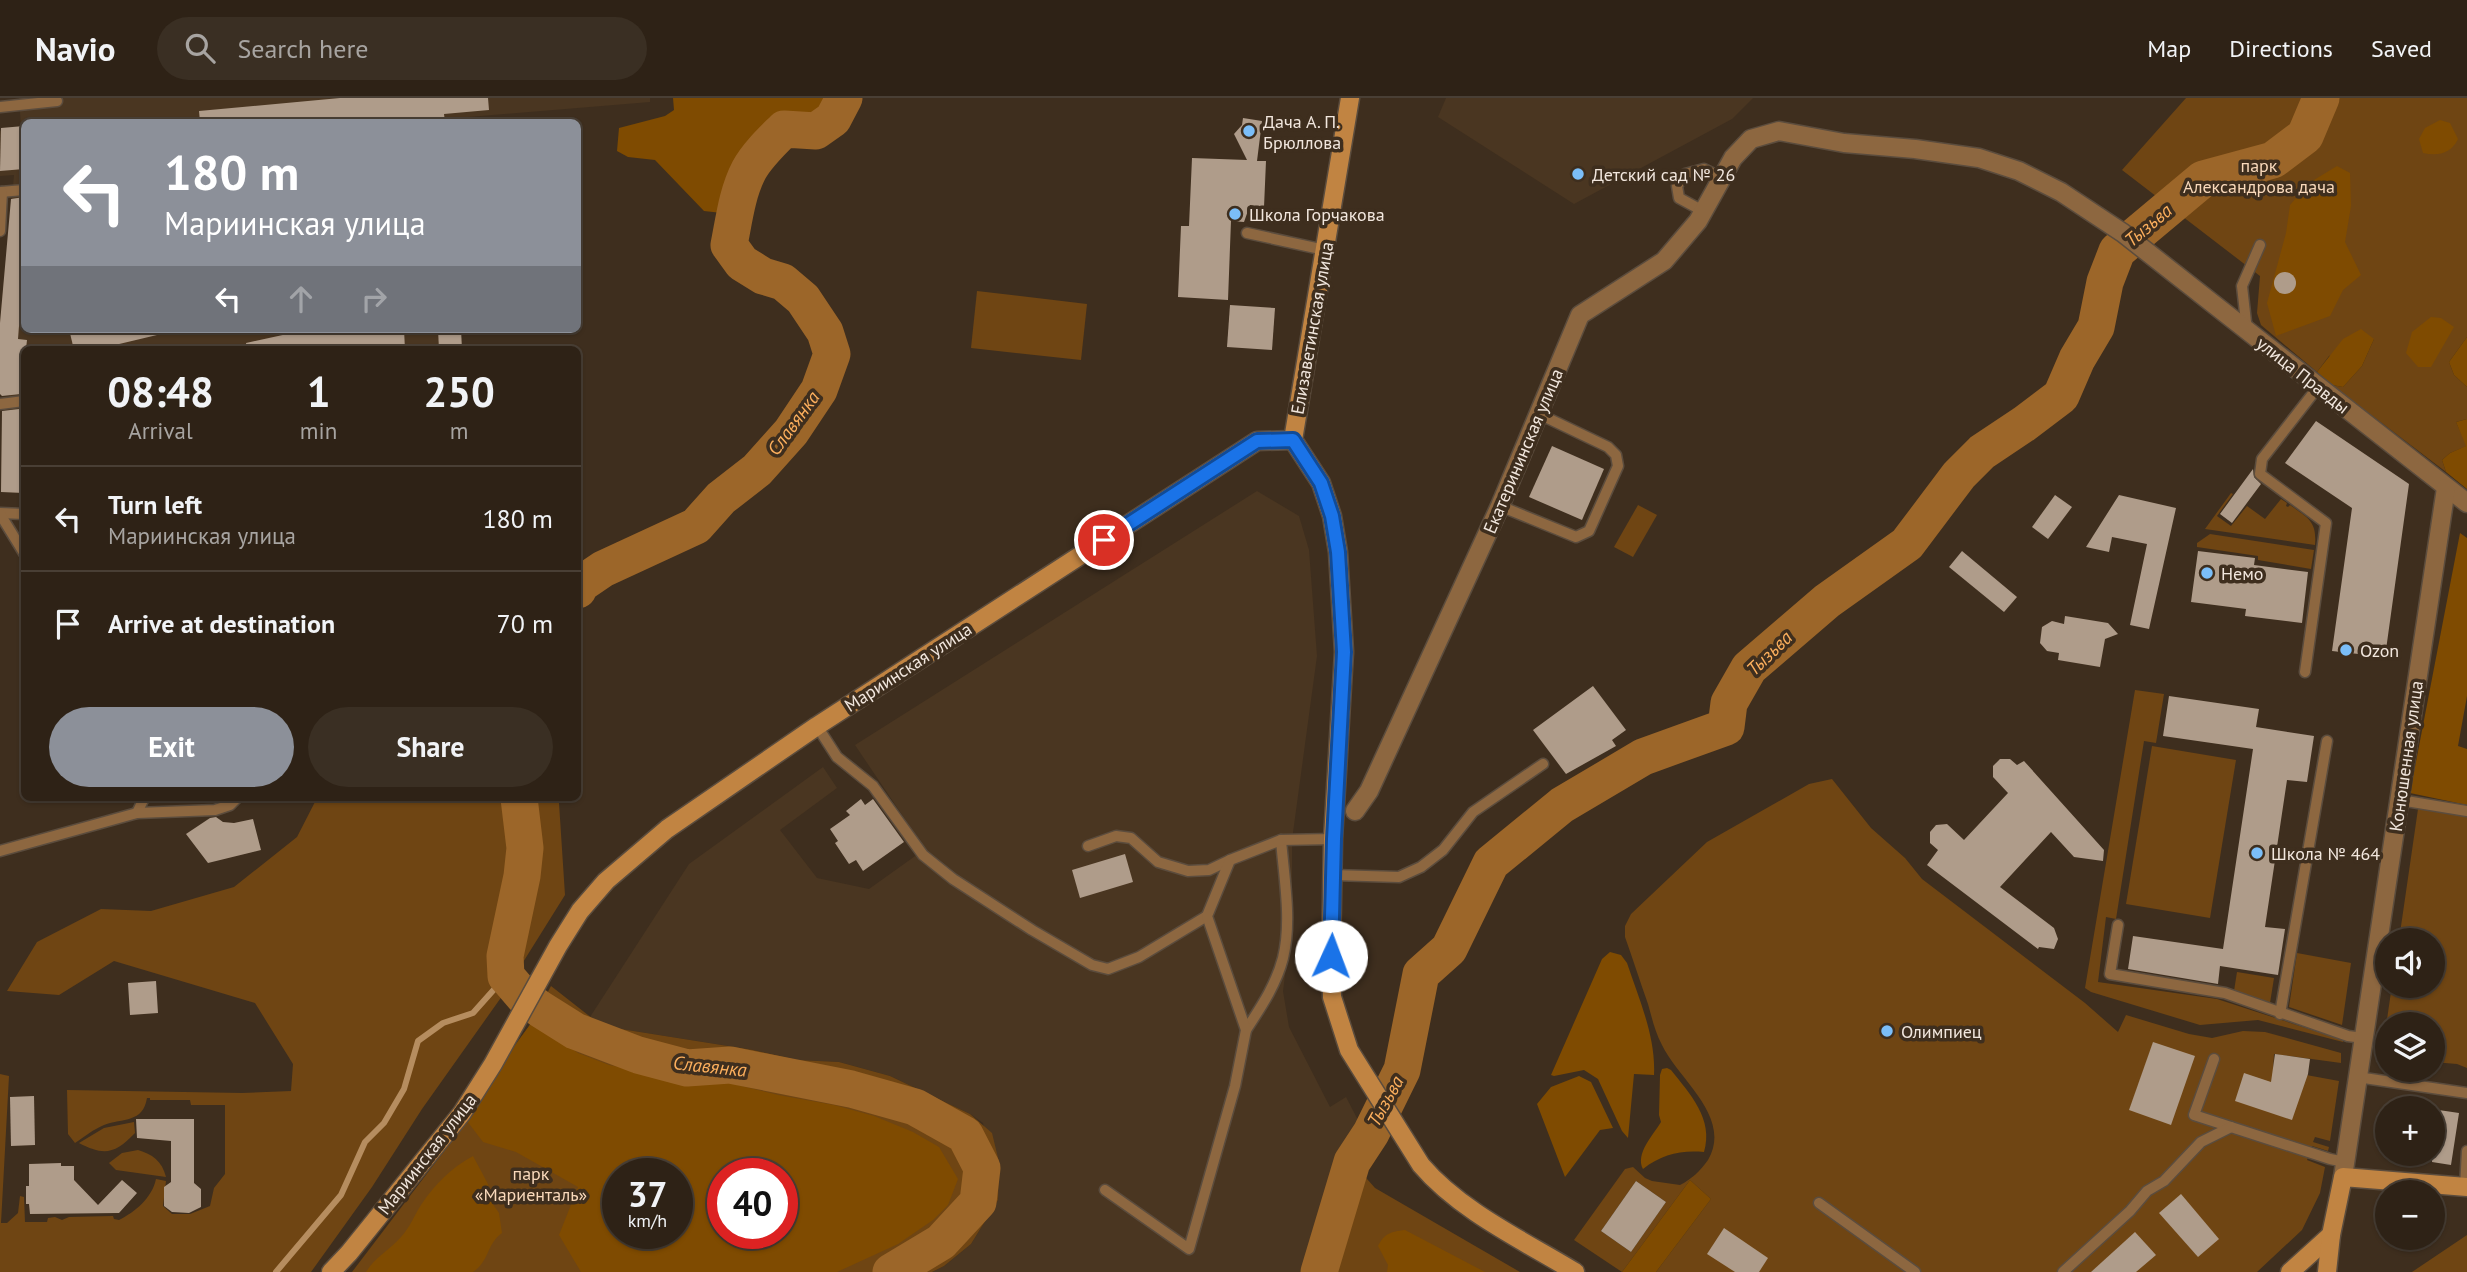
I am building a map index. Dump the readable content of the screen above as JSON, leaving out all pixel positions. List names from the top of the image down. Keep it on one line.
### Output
{"streets":{"street":["Елизаветинская улица","улица Правды","Екатерининская улица","Мариинская улица","Конюшенная улица"]},"crossings":[["Елизаветинская улица","Мариинская улица"],["улица Правды","Екатерининская улица"],["улица Правды","Конюшенная улица"]],"water":["Тызьва","Славянка"],"parks":["парк Александрова дача","парк «Мариенталь»"],"places":["Дача А. П. Брюллова","Детский сад № 26","Школа Горчакова","Немо","Ozon","Школа № 464","Олимпиец"],"page":{"header":"Navio","search":"Search here","nav":["Map","Directions","Saved"],"turn":["180 m","Мариинская улица"],"eta":["08:48","Arrival","1","min","250","m"],"list":[{"name":"Turn left","note":"Мариинская улица","value":"180 m"},{"name":"Arrive at destination","value":"70 m"}],"buttons":["Exit","Share"],"map_buttons":["+","−"],"speed":"37 km/h","limit":"40"}}
